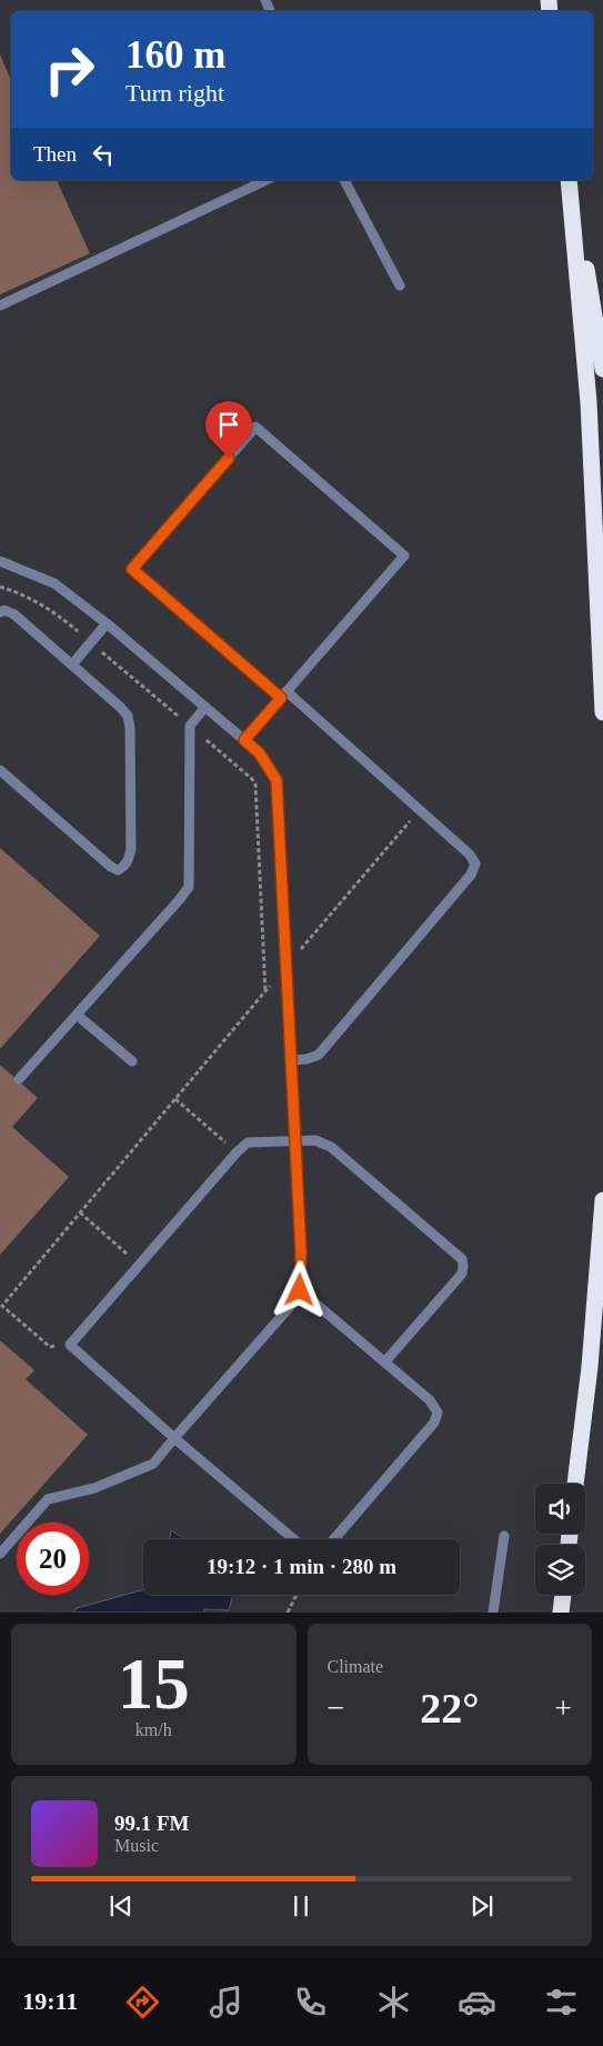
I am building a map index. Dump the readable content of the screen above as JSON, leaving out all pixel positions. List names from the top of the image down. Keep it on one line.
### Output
{"page":{"turn":["160 m","Turn right"],"then":"Then","limit":"20","trip":"19:12 · 1 min · 280 m","tile":[["15","km/h"],"Climate"],"heat":["−","22°","+"],"song":["99.1 FM","Music"],"tabs":"19:11"}}
